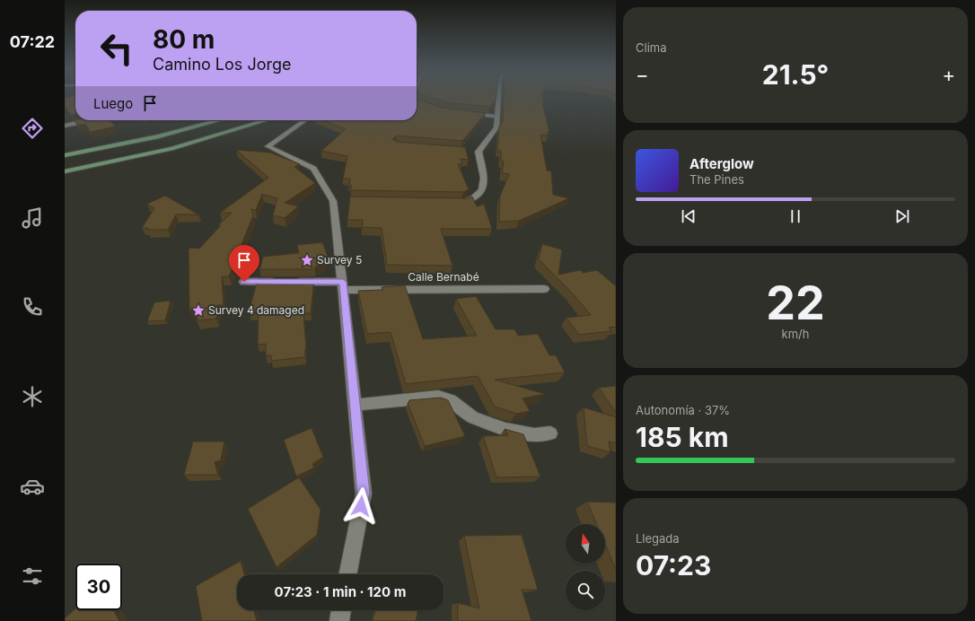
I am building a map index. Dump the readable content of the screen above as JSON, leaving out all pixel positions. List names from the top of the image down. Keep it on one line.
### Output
{"streets":{"street":["Calle Bernabé"]},"places":{"place":["Survey 5","Survey 4 damaged"]},"north":"top","page":{"tabs":"07:22","tile":["Clima",["22","km/h"],["Autonomía · 37%","185 km"],["Llegada","07:23"]],"turn":["80 m","Camino Los Jorge"],"heat":["−","21.5°","+"],"then":"Luego","song":["Afterglow","The Pines"],"limit":"30","trip":"07:23 · 1 min · 120 m"}}
